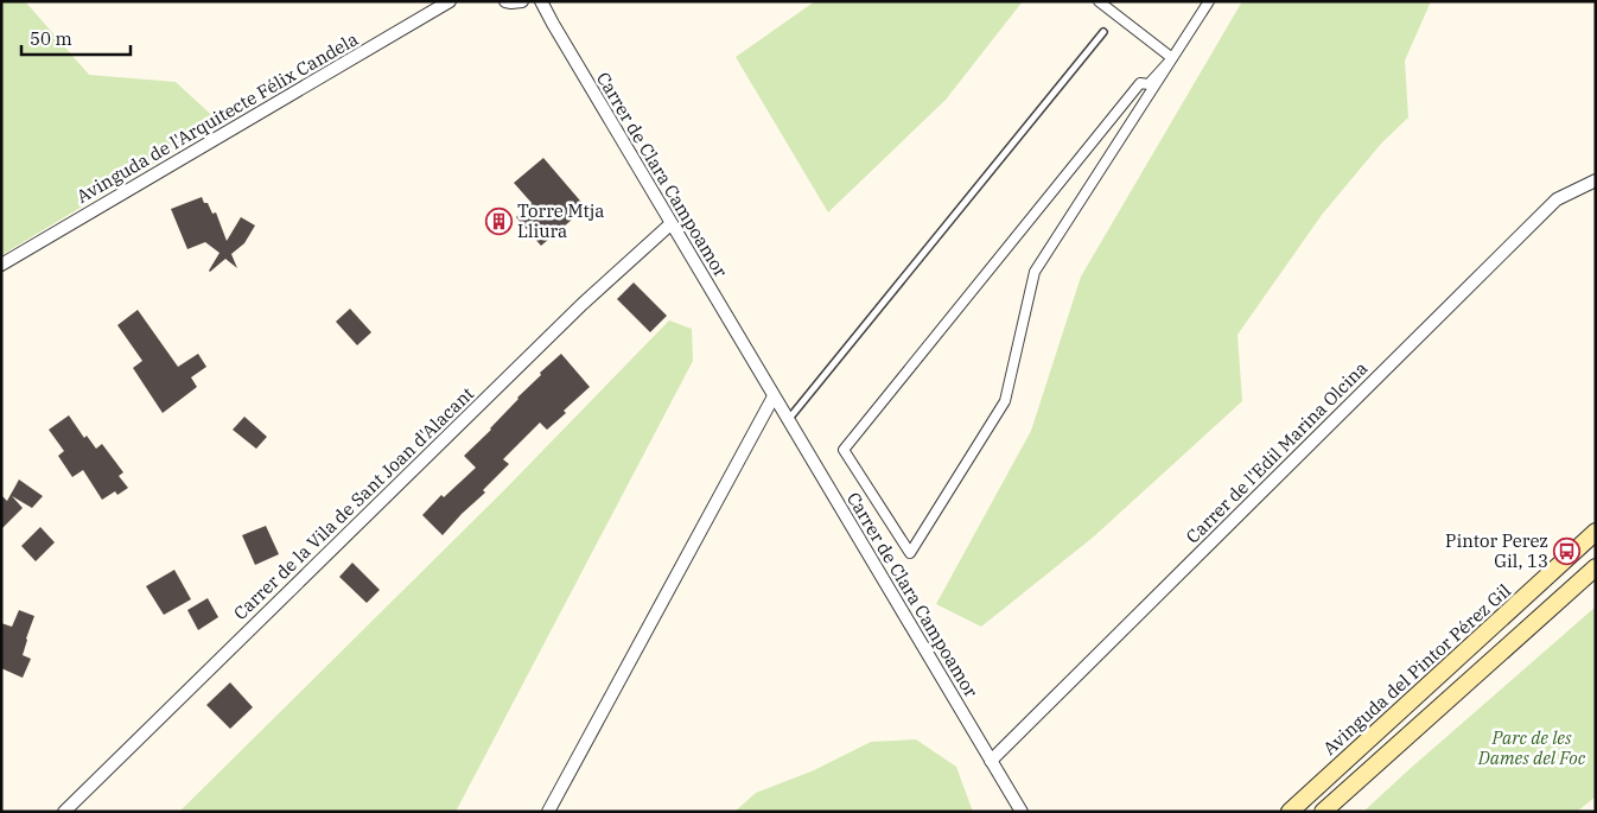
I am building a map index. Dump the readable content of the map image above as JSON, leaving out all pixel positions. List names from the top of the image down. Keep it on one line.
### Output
{"streets":{"main road":["Avinguda del Pintor Pérez Gil"],"street":["Avinguda de l'Arquitecte Félix Candela","Carrer de Clara Campoamor","Carrer de l'Edil Marina Olcina","Carrer de la Vila de Sant Joan d'Alacant"]},"crossings":[["Carrer de Clara Campoamor","Carrer de l'Edil Marina Olcina"],["Carrer de Clara Campoamor","Carrer de la Vila de Sant Joan d'Alacant"]],"parks":["Parc de les Dames del Foc"],"places":{"building":["Torre Mtja Lliura"],"bus stop":["Pintor Perez Gil, 13"]},"scale_bar":"50 m"}
